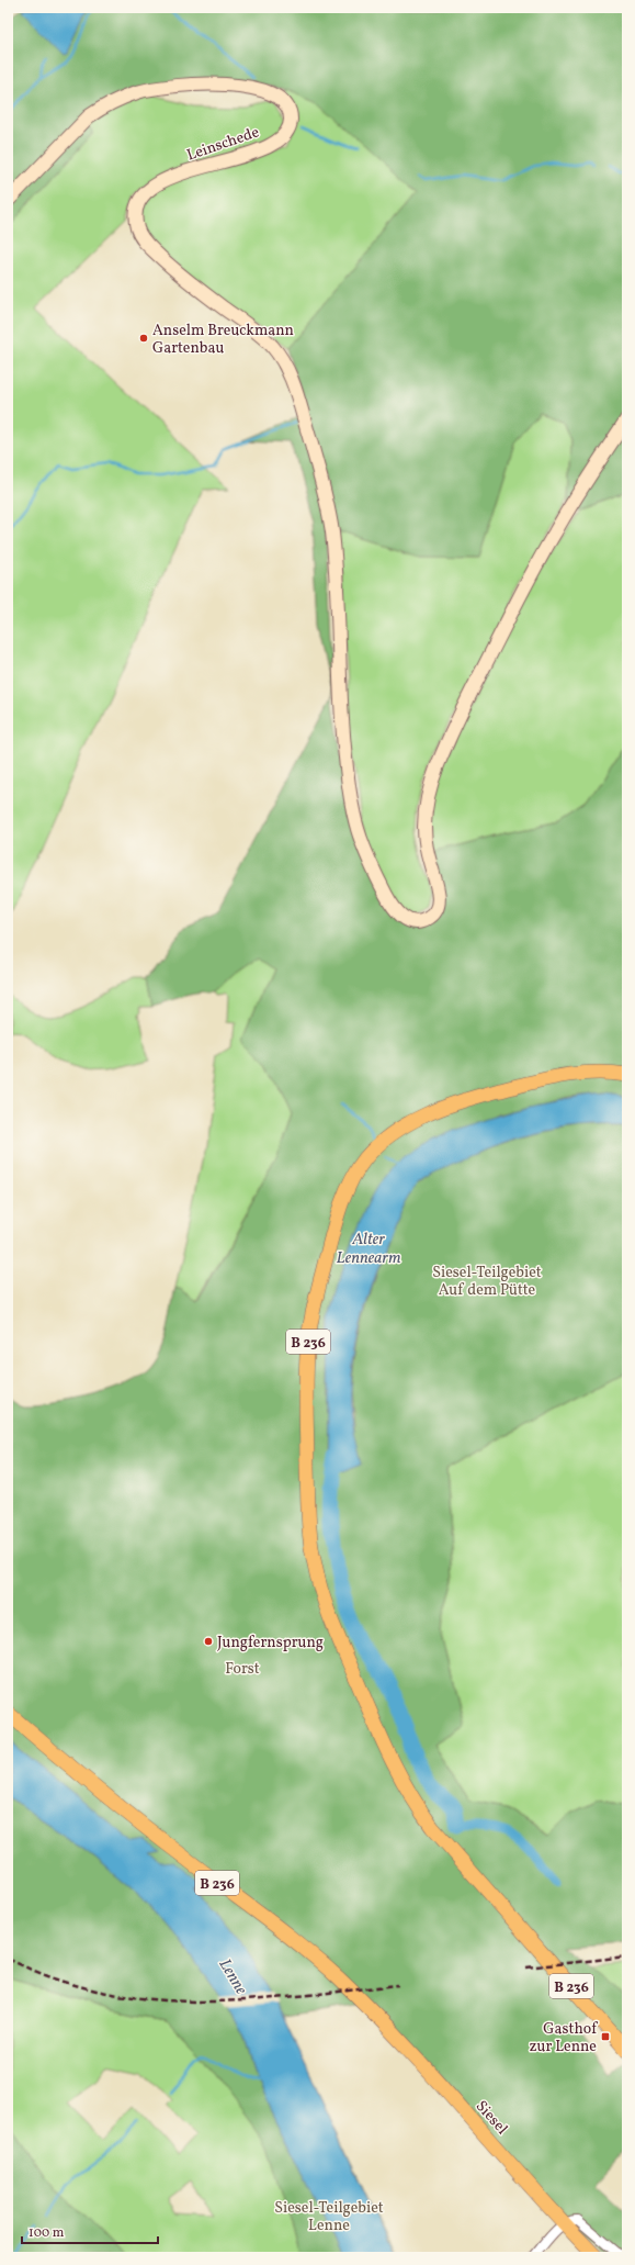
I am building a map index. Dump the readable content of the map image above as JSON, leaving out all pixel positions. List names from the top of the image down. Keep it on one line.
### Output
{"streets":{"main road":["Leinschede","B 236","Siesel"]},"crossings":[["B 236","Siesel"]],"water":["Alter Lennearm","Lenne"],"parks":["Siesel-Teilgebiet Auf dem Pütte","Forst","Siesel-Teilgebiet Lenne"],"places":{"other":["Anselm Breuckmann Gartenbau","Jungfernsprung"],"transit":["Gasthof zur Lenne"]},"scale_bar":"100 m"}
